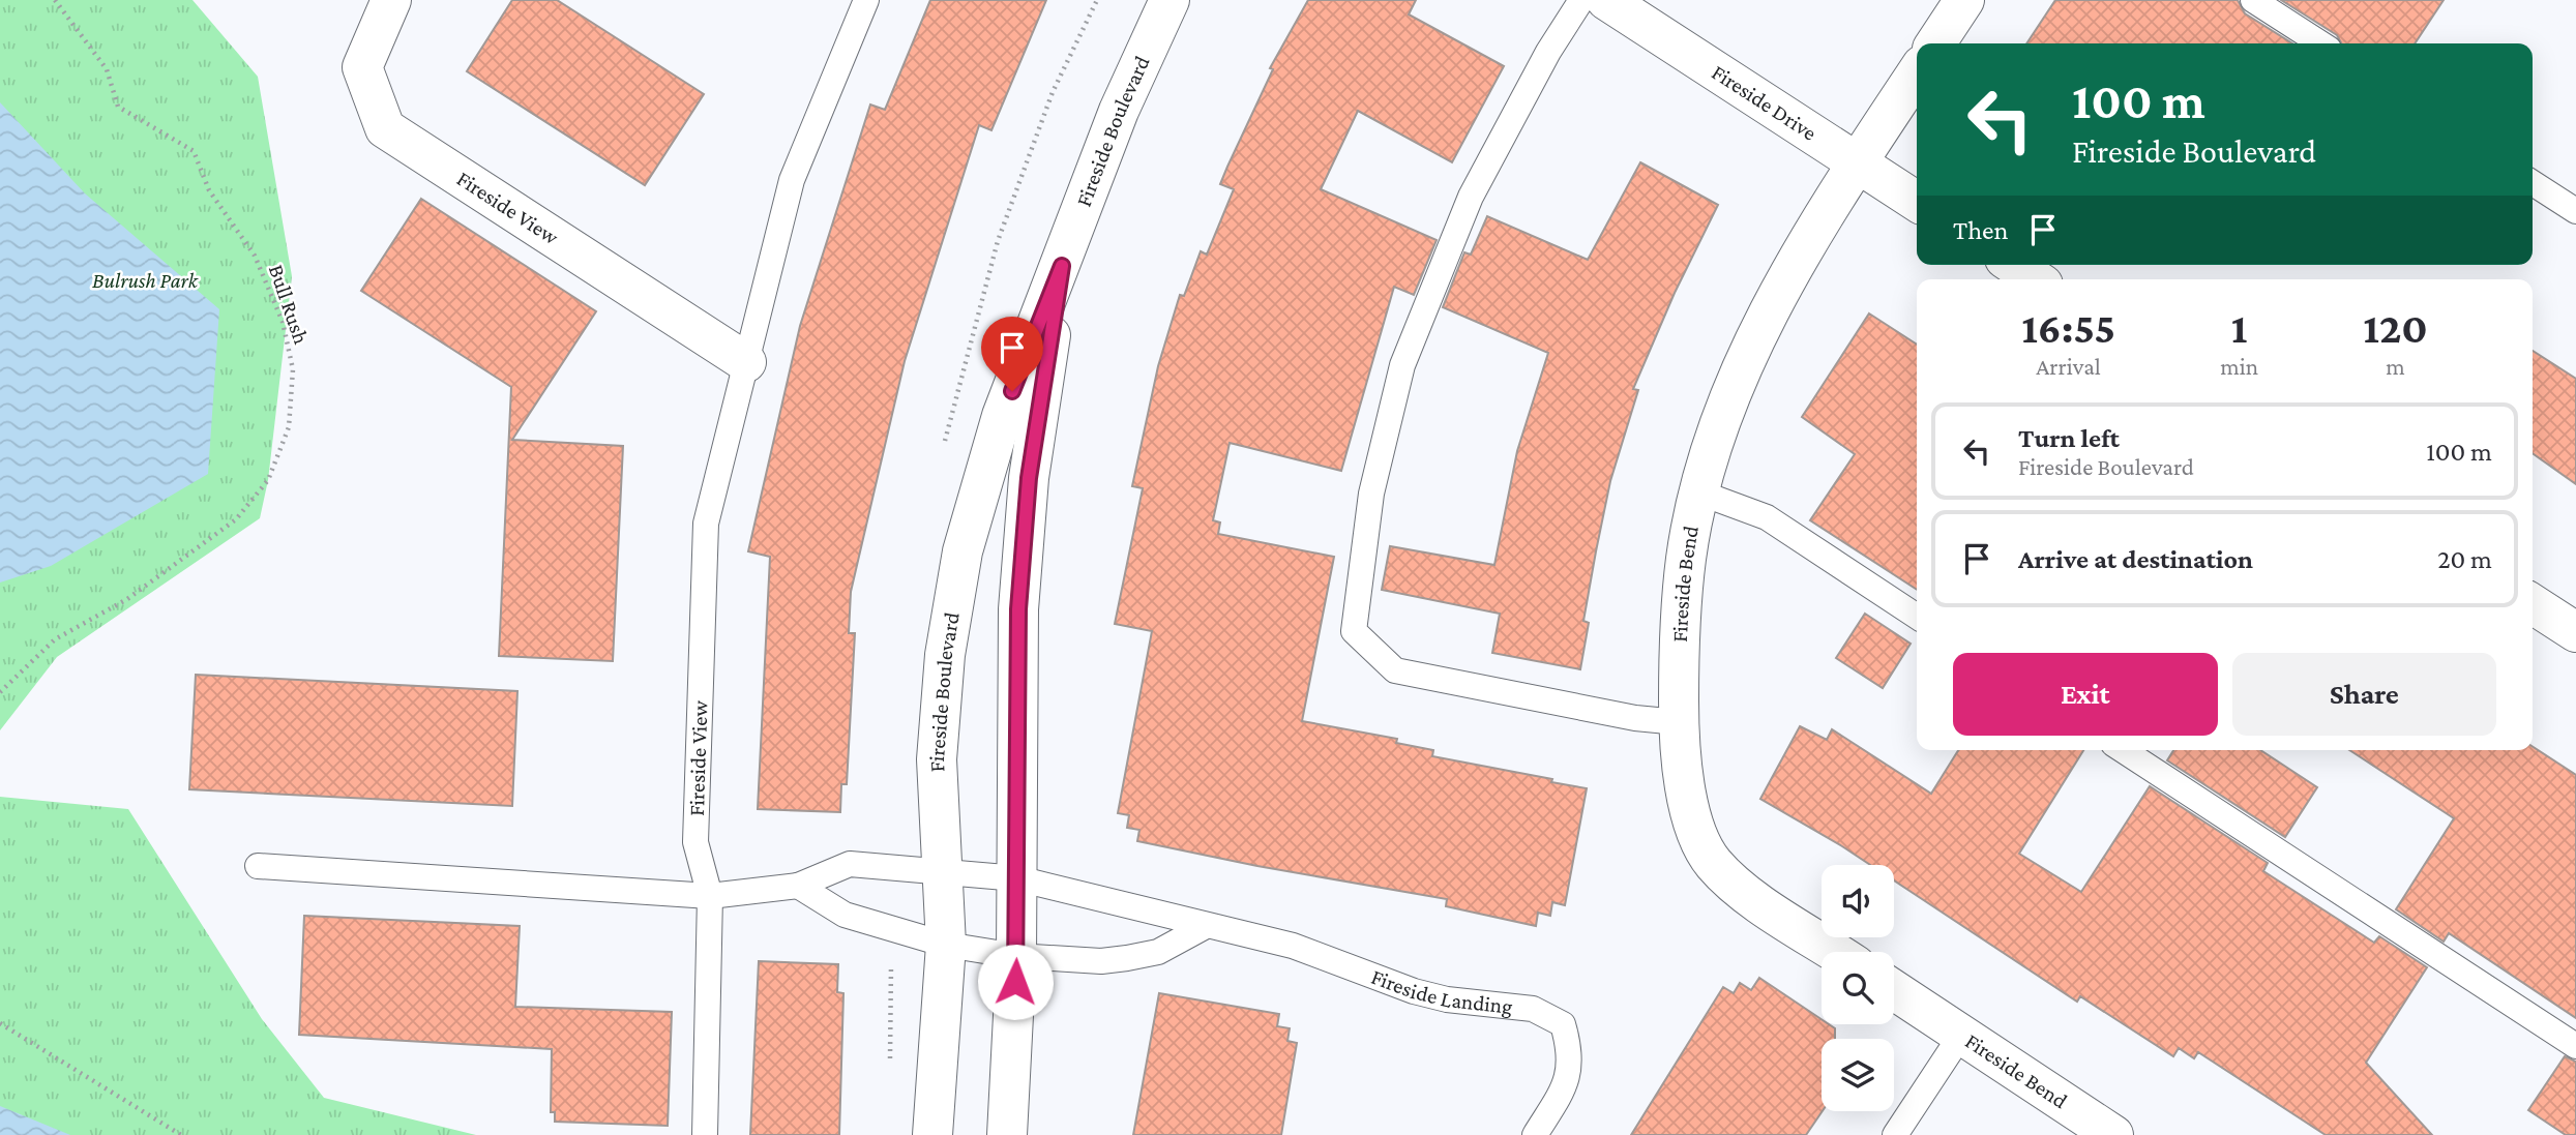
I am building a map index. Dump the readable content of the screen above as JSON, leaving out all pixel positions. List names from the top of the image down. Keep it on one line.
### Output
{"streets":{"street":["Fireside Drive","Fireside Boulevard","Fireside View","Fireside Bend"],"lane":["Fireside Landing"],"path":["Bull Rush"]},"crossings":[["Fireside Drive","Fireside Bend"],["Fireside Boulevard","Fireside Landing"]],"parks":["Bulrush Park"],"page":{"turn":["100 m","Fireside Boulevard"],"then":"Then","eta":["16:55","Arrival","1","min","120","m"],"list":[{"name":"Turn left","note":"Fireside Boulevard","value":"100 m"},{"name":"Arrive at destination","value":"20 m"}],"buttons":["Exit","Share"]}}
